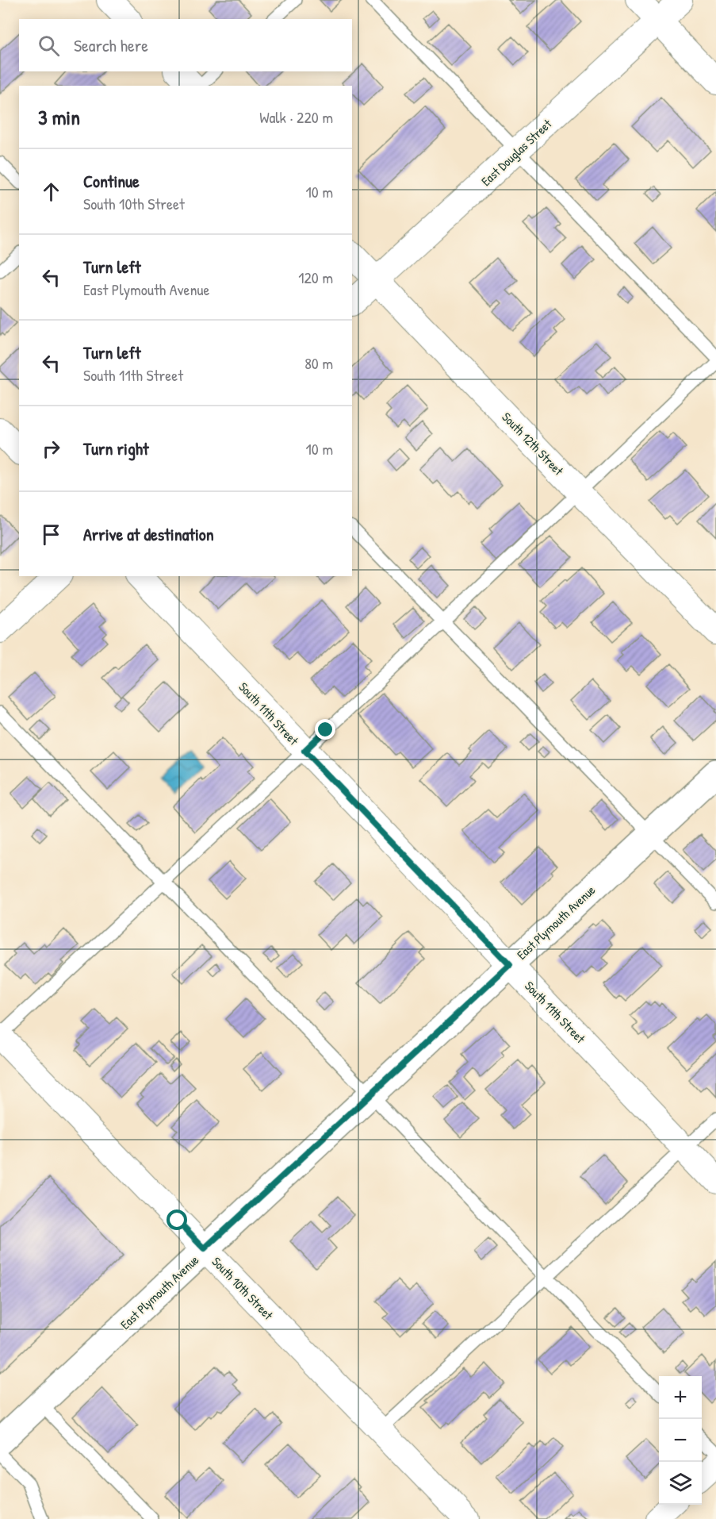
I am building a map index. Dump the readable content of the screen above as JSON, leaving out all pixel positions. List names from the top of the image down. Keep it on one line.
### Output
{"streets":{"main road":["East Plymouth Avenue"],"street":["East Douglas Street","South 12th Street","South 11th Street","South 10th Street"]},"crossings":[["East Douglas Street","South 12th Street"],["South 11th Street","East Plymouth Avenue"],["East Plymouth Avenue","South 10th Street"]],"page":{"search":"Search here","heading":["3 min","Walk · 220 m"],"list":[["Continue","South 10th Street","10 m"],["Turn left","East Plymouth Avenue","120 m"],["Turn left","South 11th Street","80 m"],["Turn right","10 m"],"Arrive at destination"],"map_buttons":["+","−"]}}
